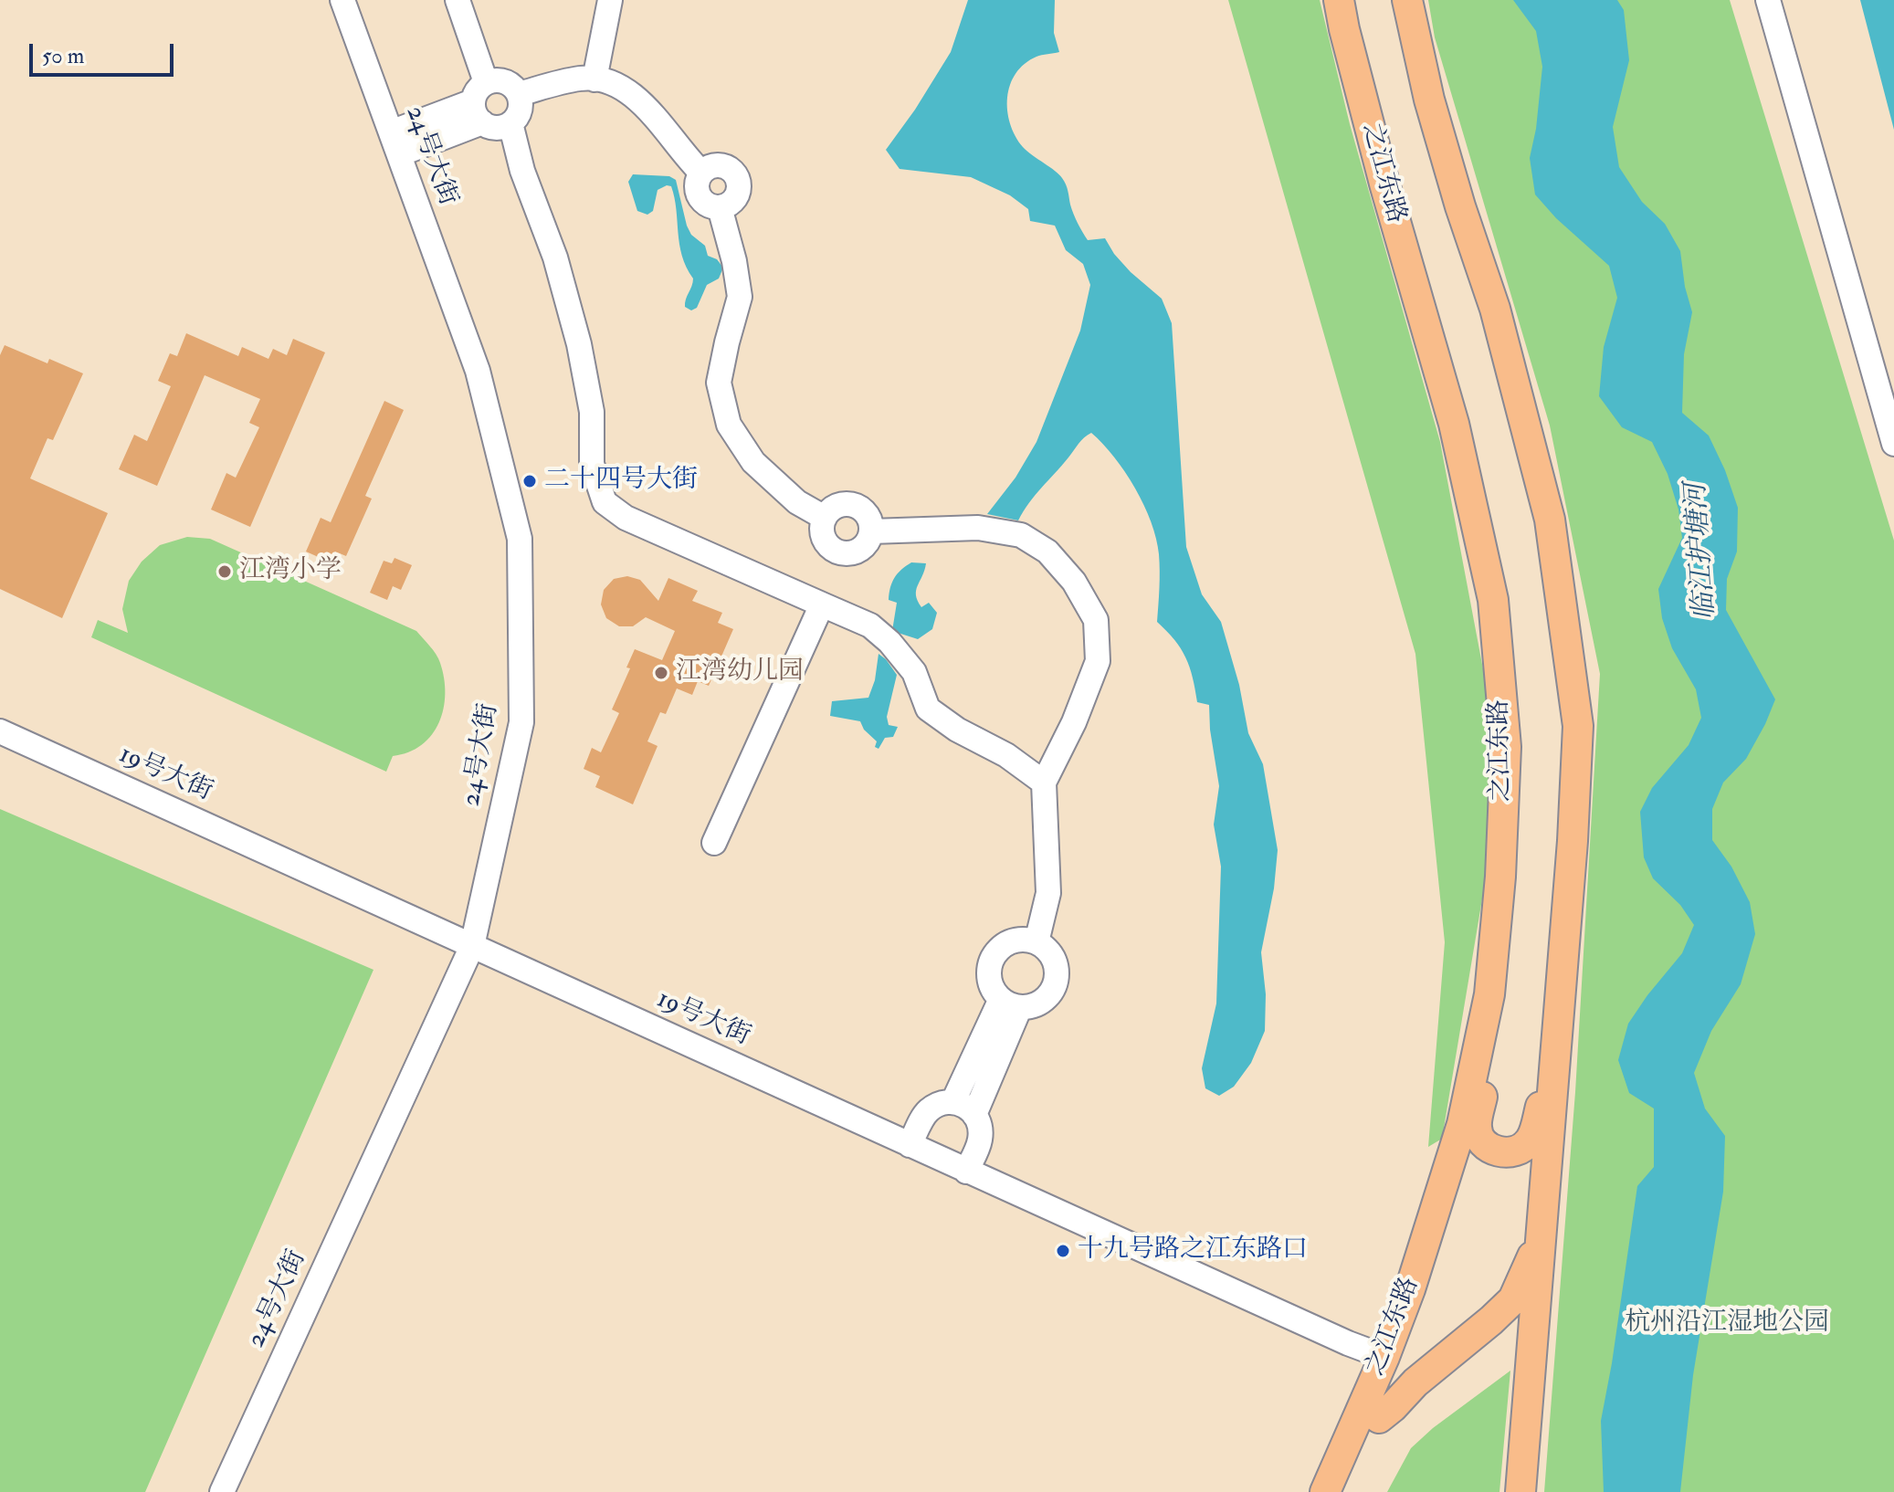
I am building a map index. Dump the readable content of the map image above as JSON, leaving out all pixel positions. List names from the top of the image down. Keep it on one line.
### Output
{"streets":{"main road":["之江东路"],"street":["24号大街","19号大街"]},"crossings":[["24号大街","19号大街"],["之江东路","19号大街"]],"water":["临江护塘河"],"parks":["杭州沿江湿地公园"],"places":["二十四号大街","江湾小学","江湾幼儿园","十九号路之江东路口"],"scale_bar":"50 m"}
